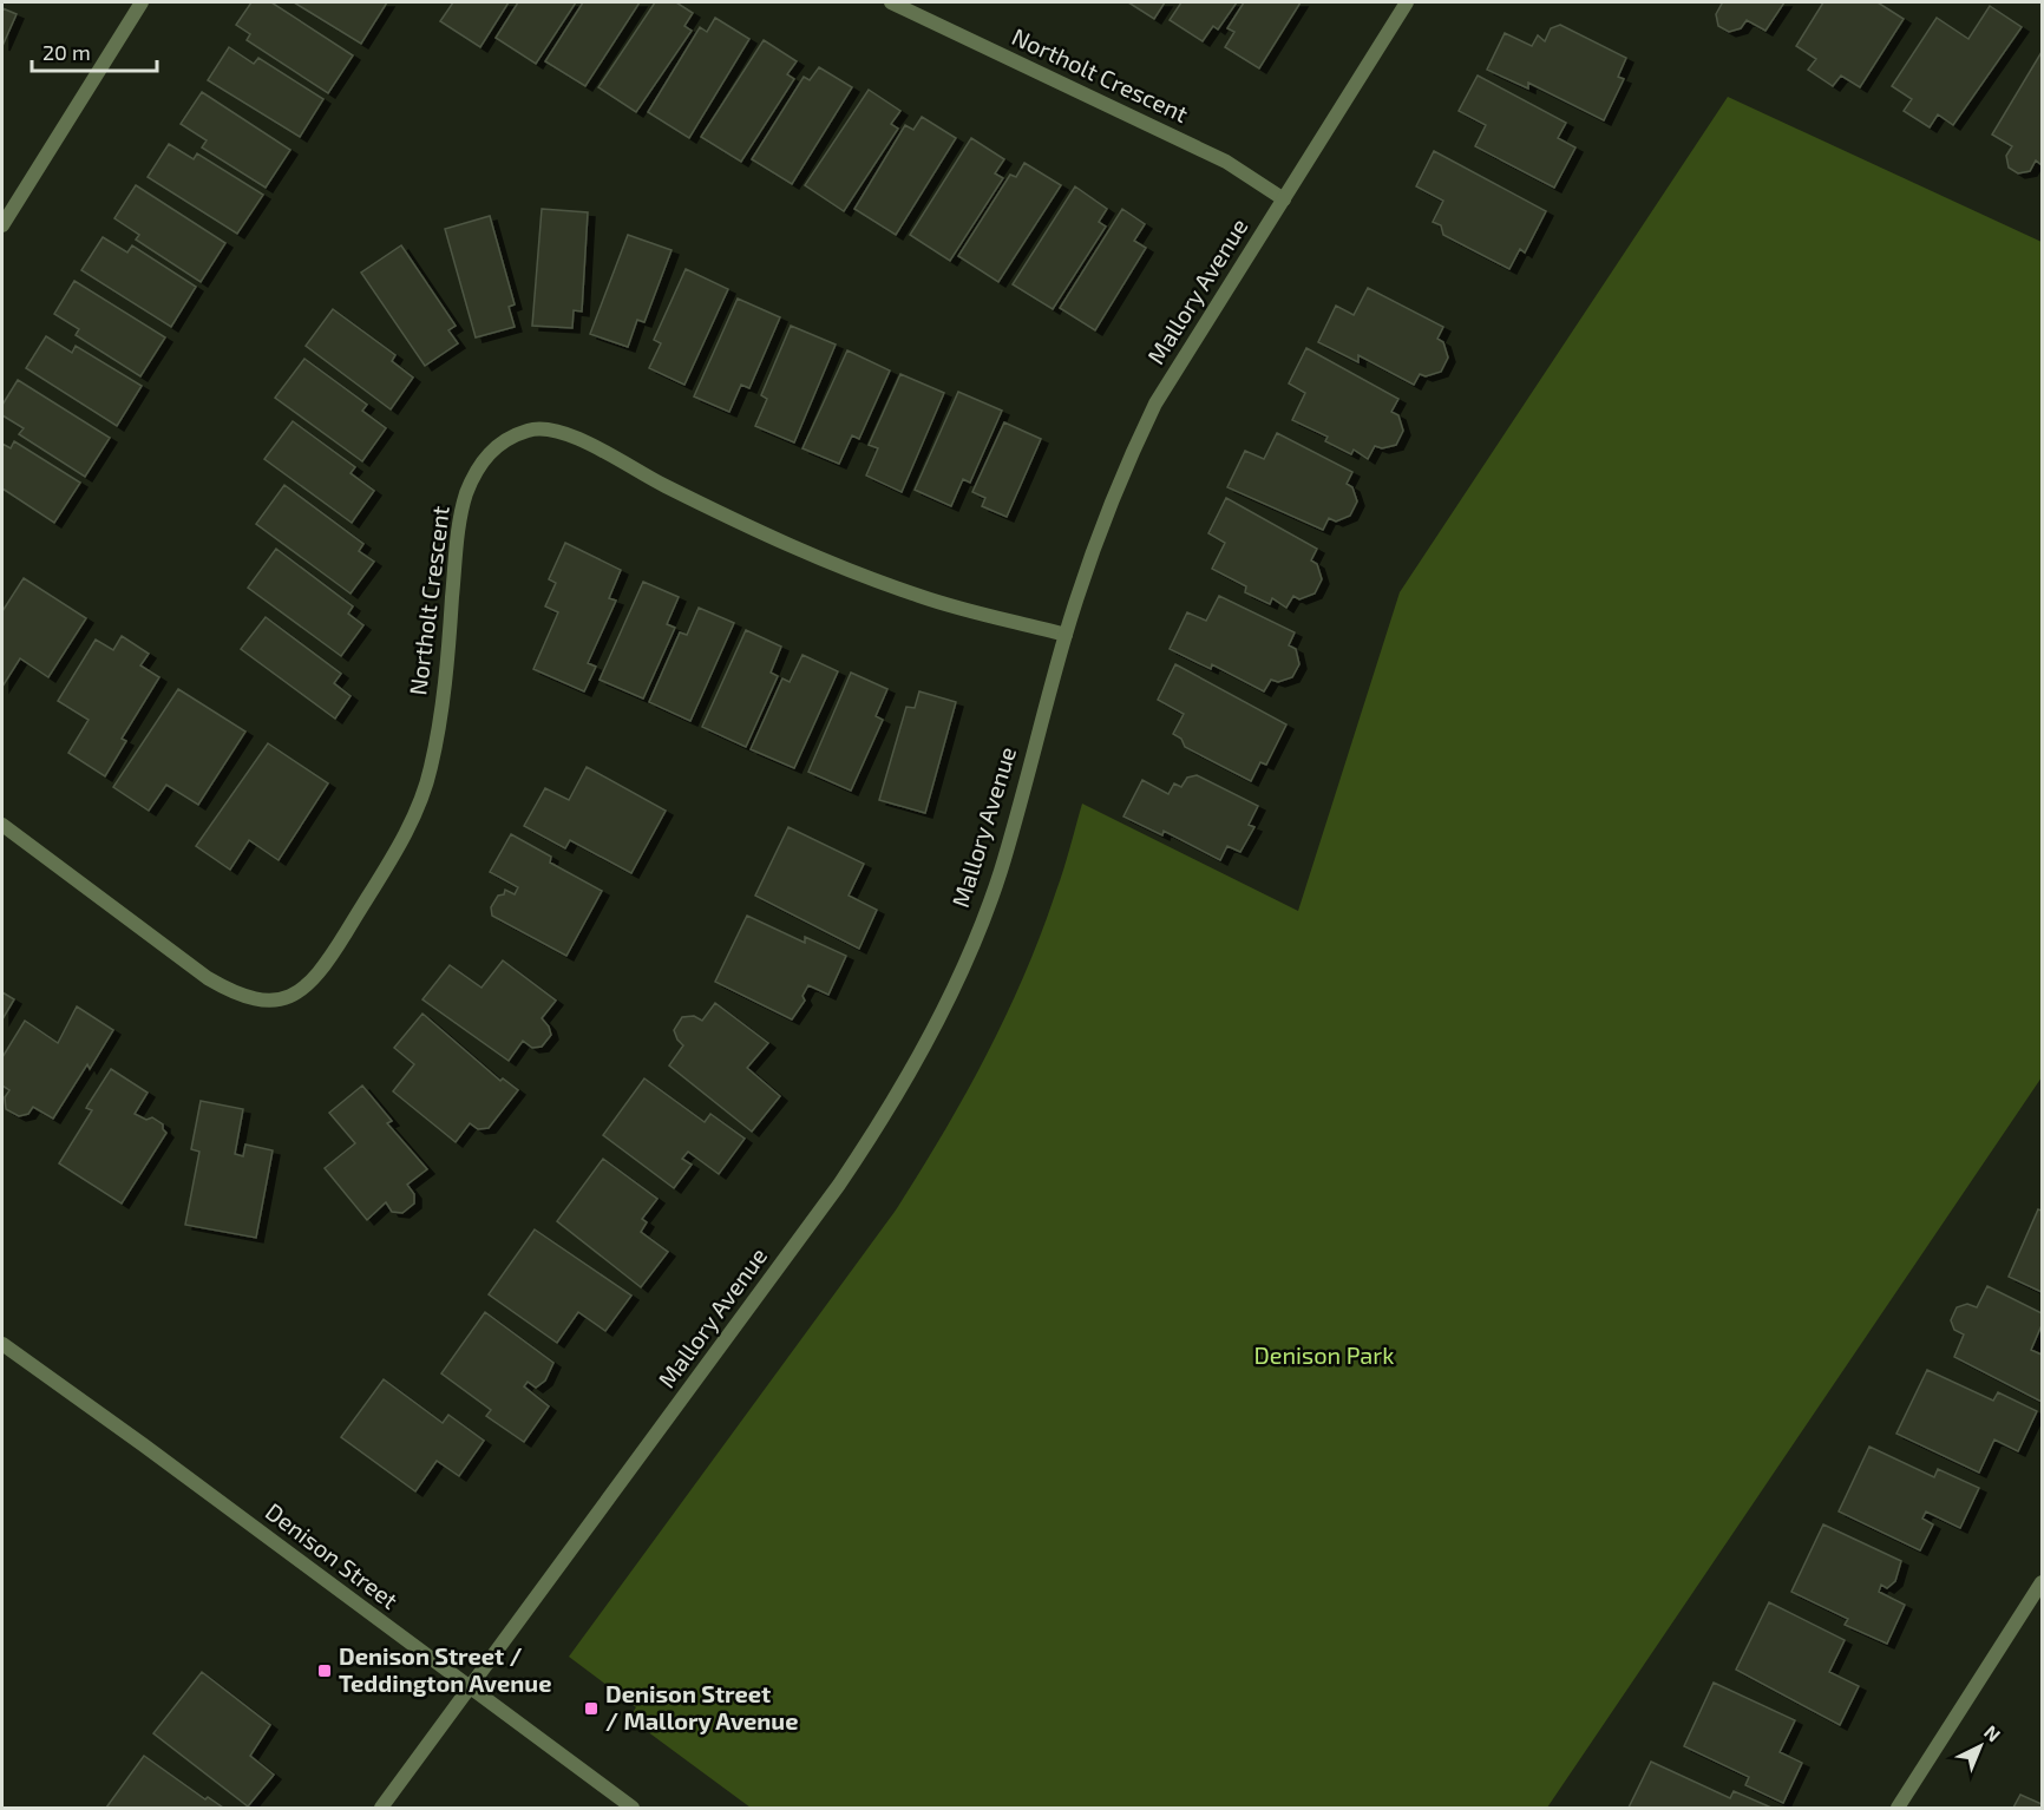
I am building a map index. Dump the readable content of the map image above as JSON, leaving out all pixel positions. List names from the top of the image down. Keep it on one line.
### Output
{"streets":{"street":["Northolt Crescent","Mallory Avenue","Denison Street"]},"crossings":[["Northolt Crescent","Mallory Avenue"],["Mallory Avenue","Denison Street"]],"parks":["Denison Park"],"places":{"transit":["Denison Street / Teddington Avenue","Denison Street / Mallory Avenue"]},"scale_bar":"20 m","north":"top right"}
